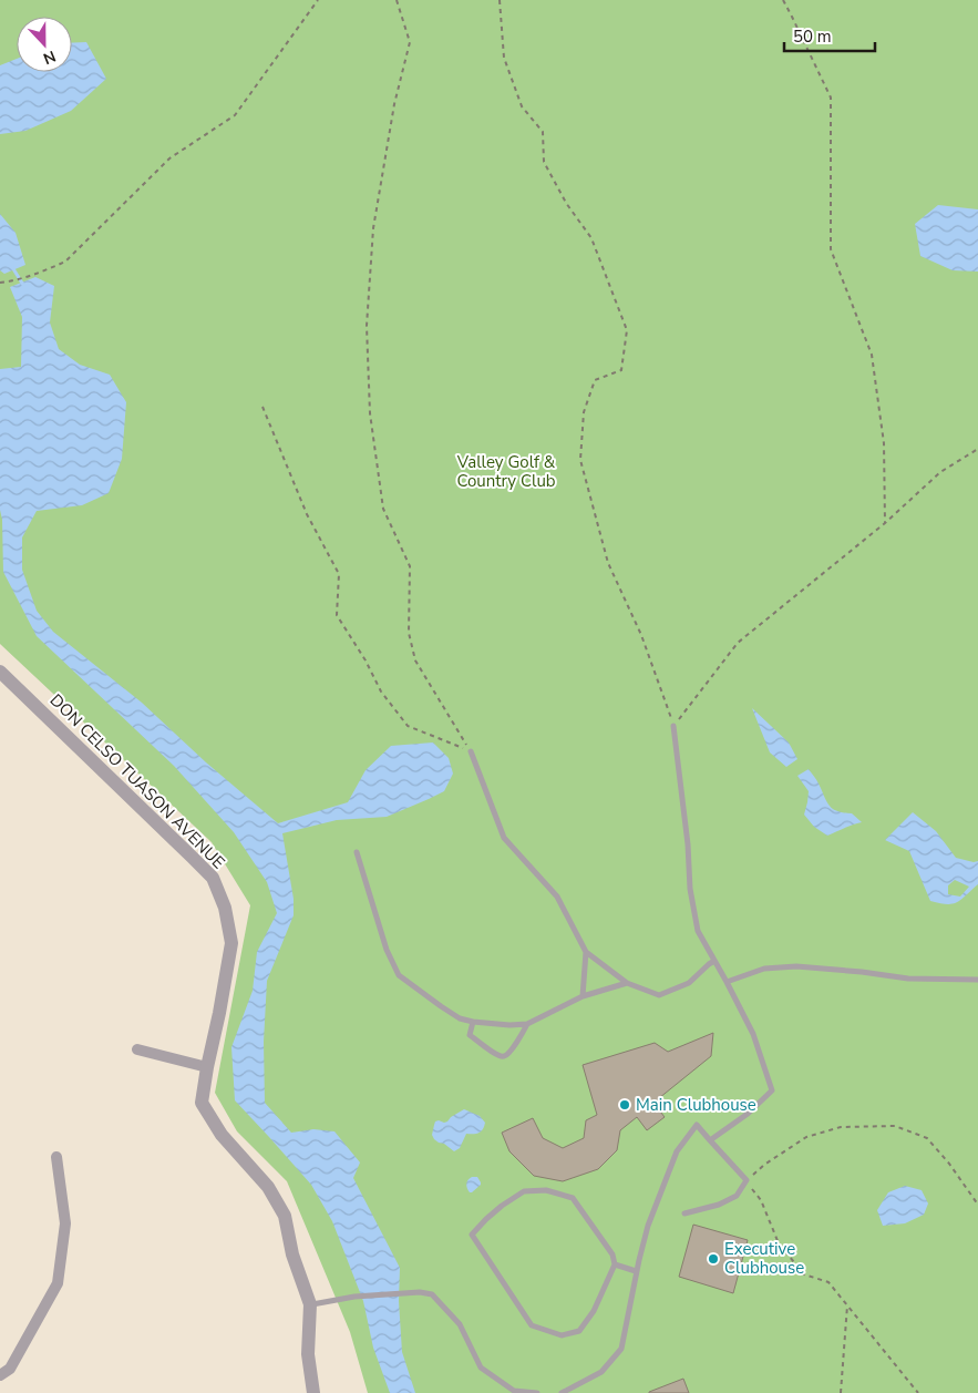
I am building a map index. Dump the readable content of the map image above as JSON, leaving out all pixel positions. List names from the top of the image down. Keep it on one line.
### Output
{"streets":{"street":["DON CELSO TUASON AVENUE"]},"parks":["Valley Golf & Country Club"],"places":["Main Clubhouse","Executive Clubhouse"],"scale_bar":"50 m","north":"bottom"}
